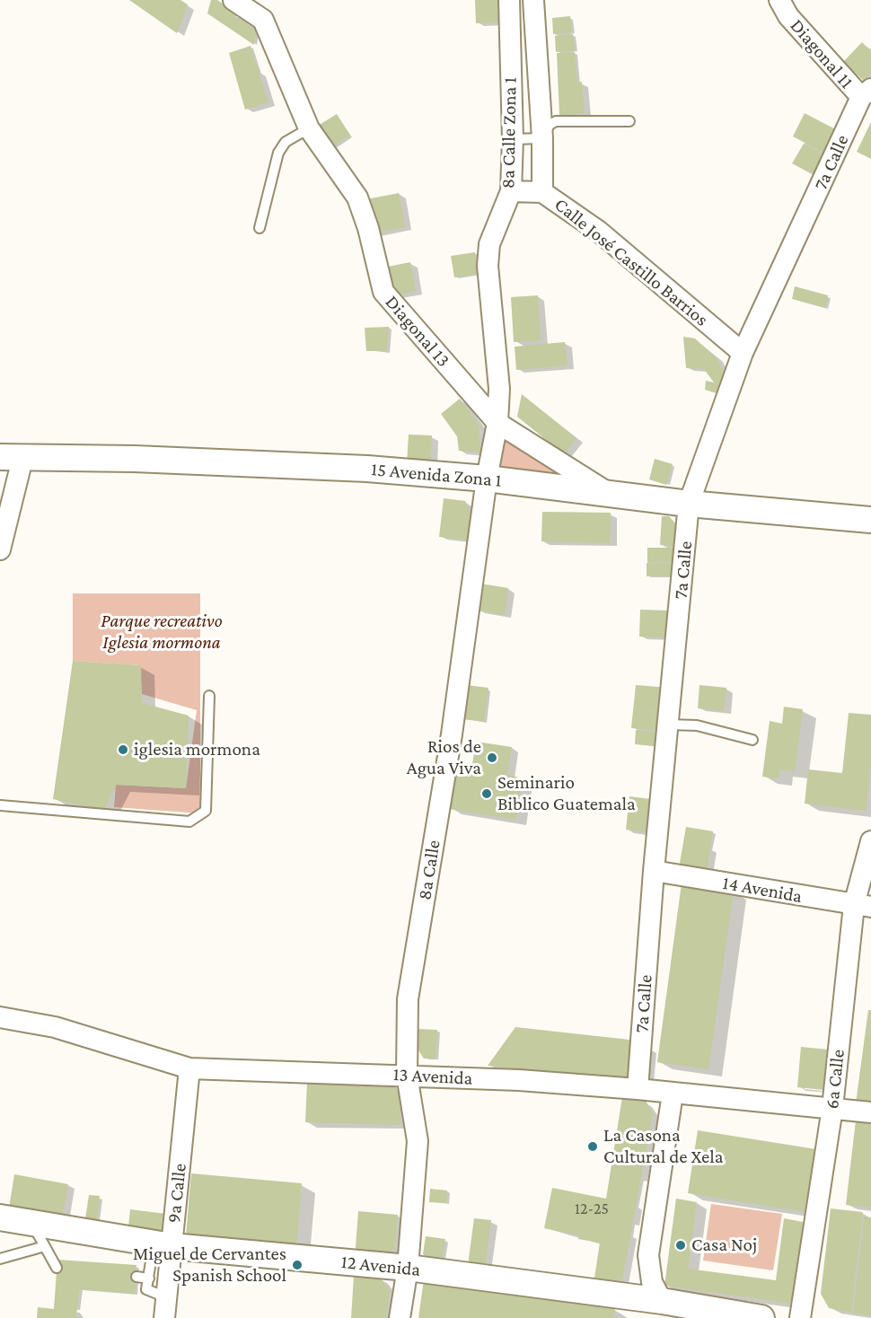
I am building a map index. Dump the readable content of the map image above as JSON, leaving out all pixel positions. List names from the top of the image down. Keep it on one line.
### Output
{"streets":{"street":["Diagonal 11","8a Calle Zona 1","7a Calle","Calle José Castillo Barrios","Diagonal 13","15 Avenida Zona 1","8a Calle","14 Avenida","13 Avenida","6a Calle","9a Calle","12 Avenida"]},"crossings":[["Diagonal 11","7a Calle"],["8a Calle Zona 1","Calle José Castillo Barrios"],["8a Calle Zona 1","Diagonal 13"],["8a Calle Zona 1","8a Calle"],["7a Calle","Calle José Castillo Barrios"],["7a Calle","15 Avenida Zona 1"],["7a Calle","14 Avenida"],["7a Calle","13 Avenida"],["Diagonal 13","15 Avenida Zona 1"],["Diagonal 13","8a Calle"],["15 Avenida Zona 1","8a Calle"],["8a Calle","13 Avenida"],["8a Calle","12 Avenida"],["14 Avenida","6a Calle"],["13 Avenida","6a Calle"],["13 Avenida","9a Calle"],["9a Calle","12 Avenida"]],"parks":["Parque recreativo Iglesia mormona"],"places":["iglesia mormona","Rios de Agua Viva","Seminario Biblico Guatemala","La Casona Cultural de Xela","Casa Noj","Miguel de Cervantes Spanish School"],"house_numbers":["12-25"]}
